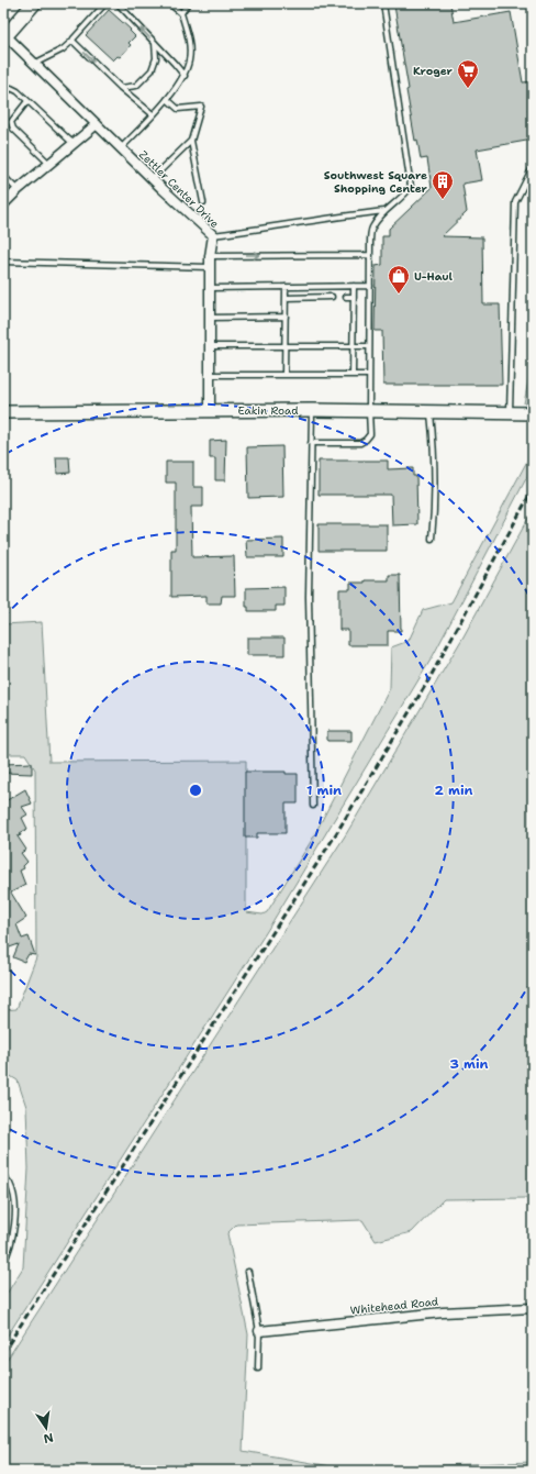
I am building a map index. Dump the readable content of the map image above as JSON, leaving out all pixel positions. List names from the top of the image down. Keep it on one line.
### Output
{"streets":{"street":["Zettler Center Drive","Eakin Road","Whitehead Road"]},"crossings":[["Zettler Center Drive","Eakin Road"]],"places":{"supermarket":["Kroger"],"building":["Southwest Square Shopping Center"],"shop":["U-Haul"]},"north":"bottom","rings":["1 min","2 min","3 min"]}
